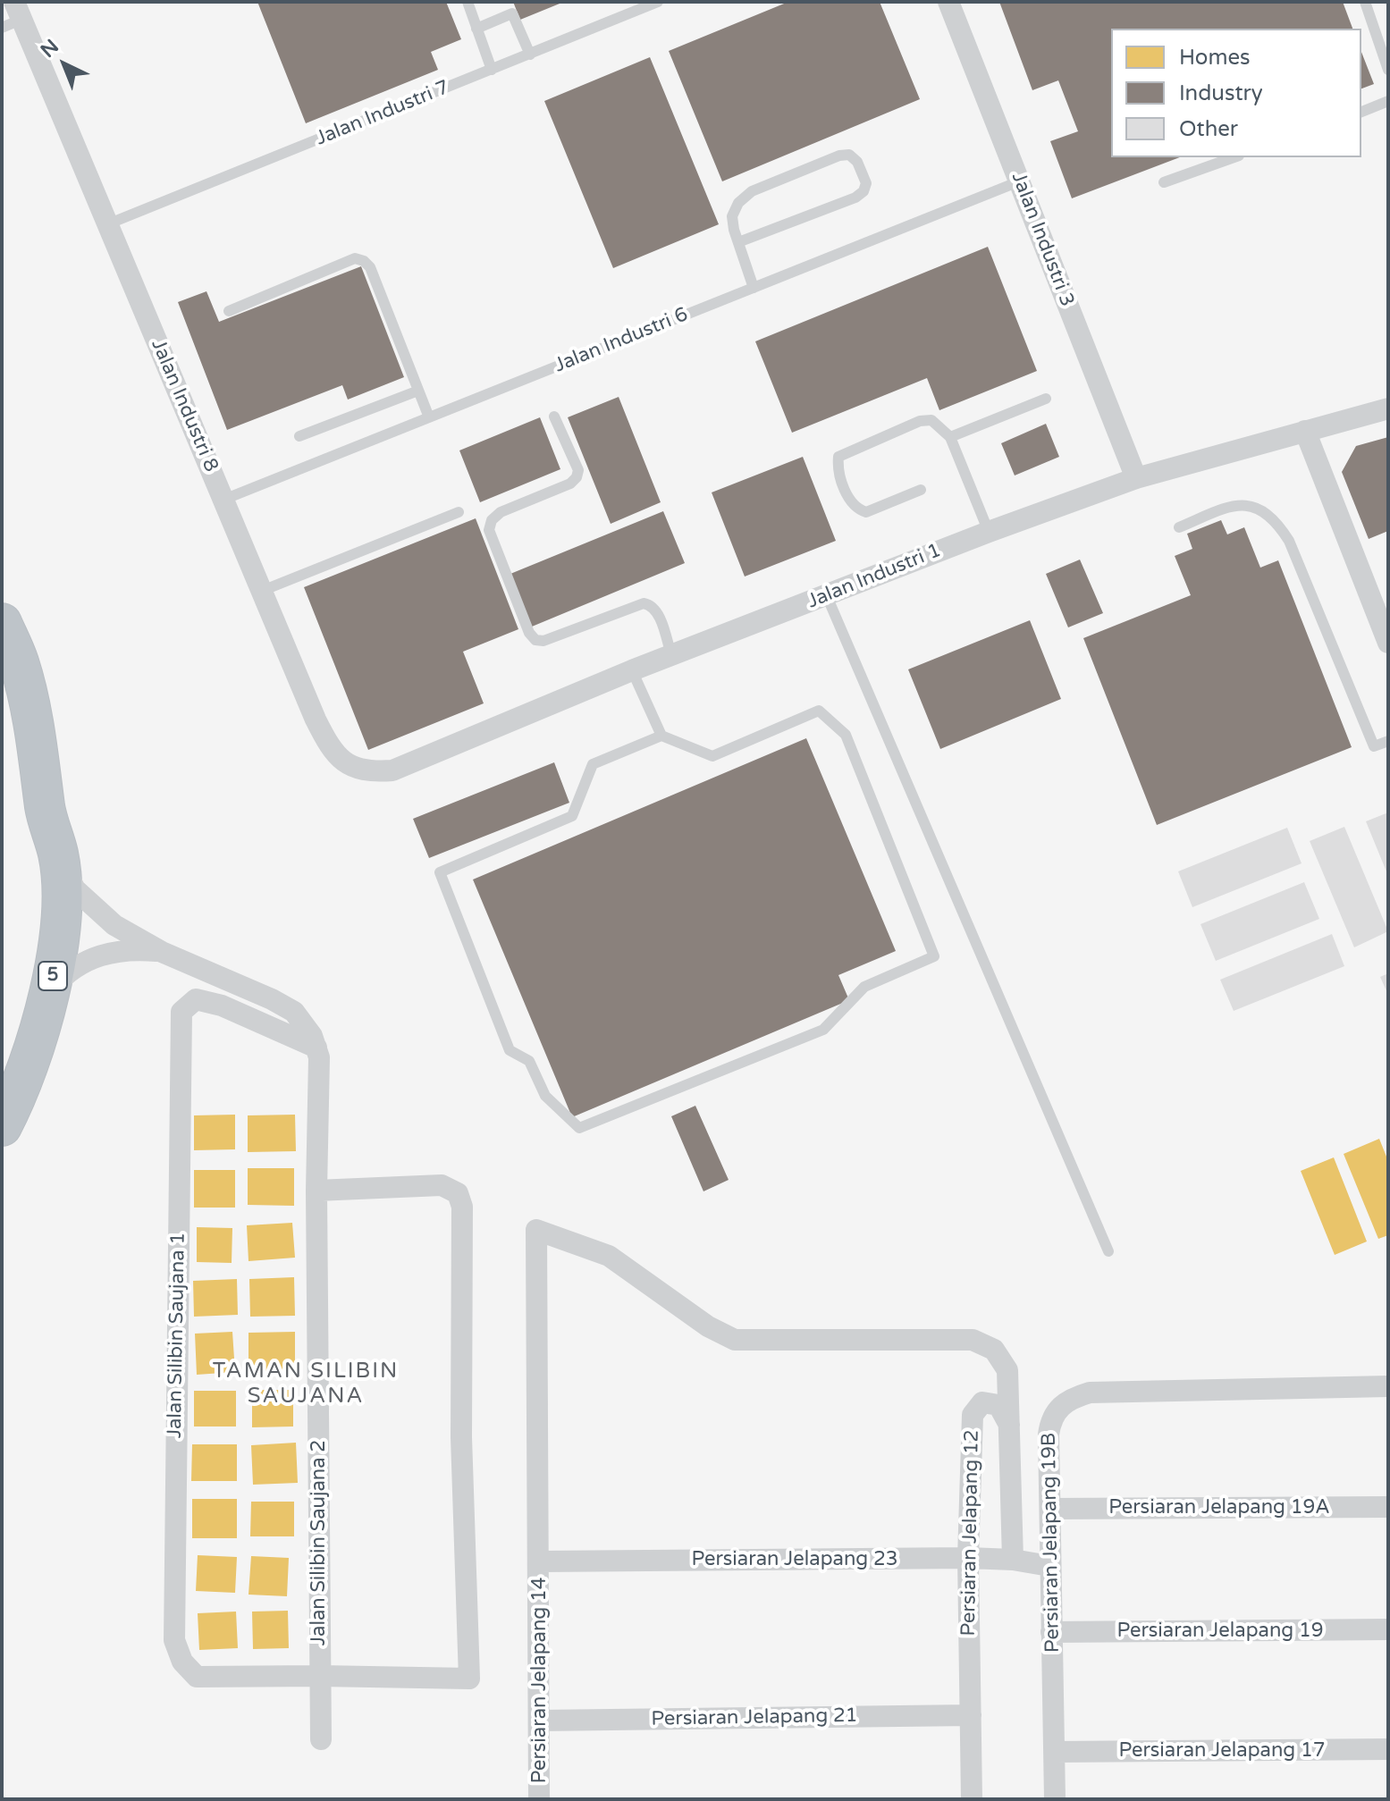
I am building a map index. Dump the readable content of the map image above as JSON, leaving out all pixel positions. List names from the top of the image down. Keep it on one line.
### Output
{"streets":{"highway":["5"],"street":["Jalan Industri 3","Jalan Industri 8","Jalan Industri 1","Jalan Silibin Saujana 1","Persiaran Jelapang 19A","Persiaran Jelapang 12","Jalan Silibin Saujana 2","Persiaran Jelapang 19B","Persiaran Jelapang 23","Persiaran Jelapang 19","Persiaran Jelapang 14","Persiaran Jelapang 21","Persiaran Jelapang 17"],"lane":["Jalan Industri 7","Jalan Industri 6"]},"crossings":[["Jalan Industri 7","Jalan Industri 8"],["Jalan Industri 3","Jalan Industri 6"],["Jalan Industri 3","Jalan Industri 1"],["Jalan Industri 6","Jalan Industri 8"],["Jalan Industri 8","Jalan Industri 1"],["Jalan Silibin Saujana 1","Jalan Silibin Saujana 2"],["Persiaran Jelapang 19A","Persiaran Jelapang 19B"],["Persiaran Jelapang 12","Persiaran Jelapang 23"],["Persiaran Jelapang 12","Persiaran Jelapang 14"],["Persiaran Jelapang 12","Persiaran Jelapang 21"],["Persiaran Jelapang 19B","Persiaran Jelapang 23"],["Persiaran Jelapang 19B","Persiaran Jelapang 19"],["Persiaran Jelapang 19B","Persiaran Jelapang 17"],["Persiaran Jelapang 23","Persiaran Jelapang 14"],["Persiaran Jelapang 14","Persiaran Jelapang 21"]],"districts":["TAMAN SILIBIN SAUJANA"],"legend":["Homes","Industry","Other"],"north":"top left"}
